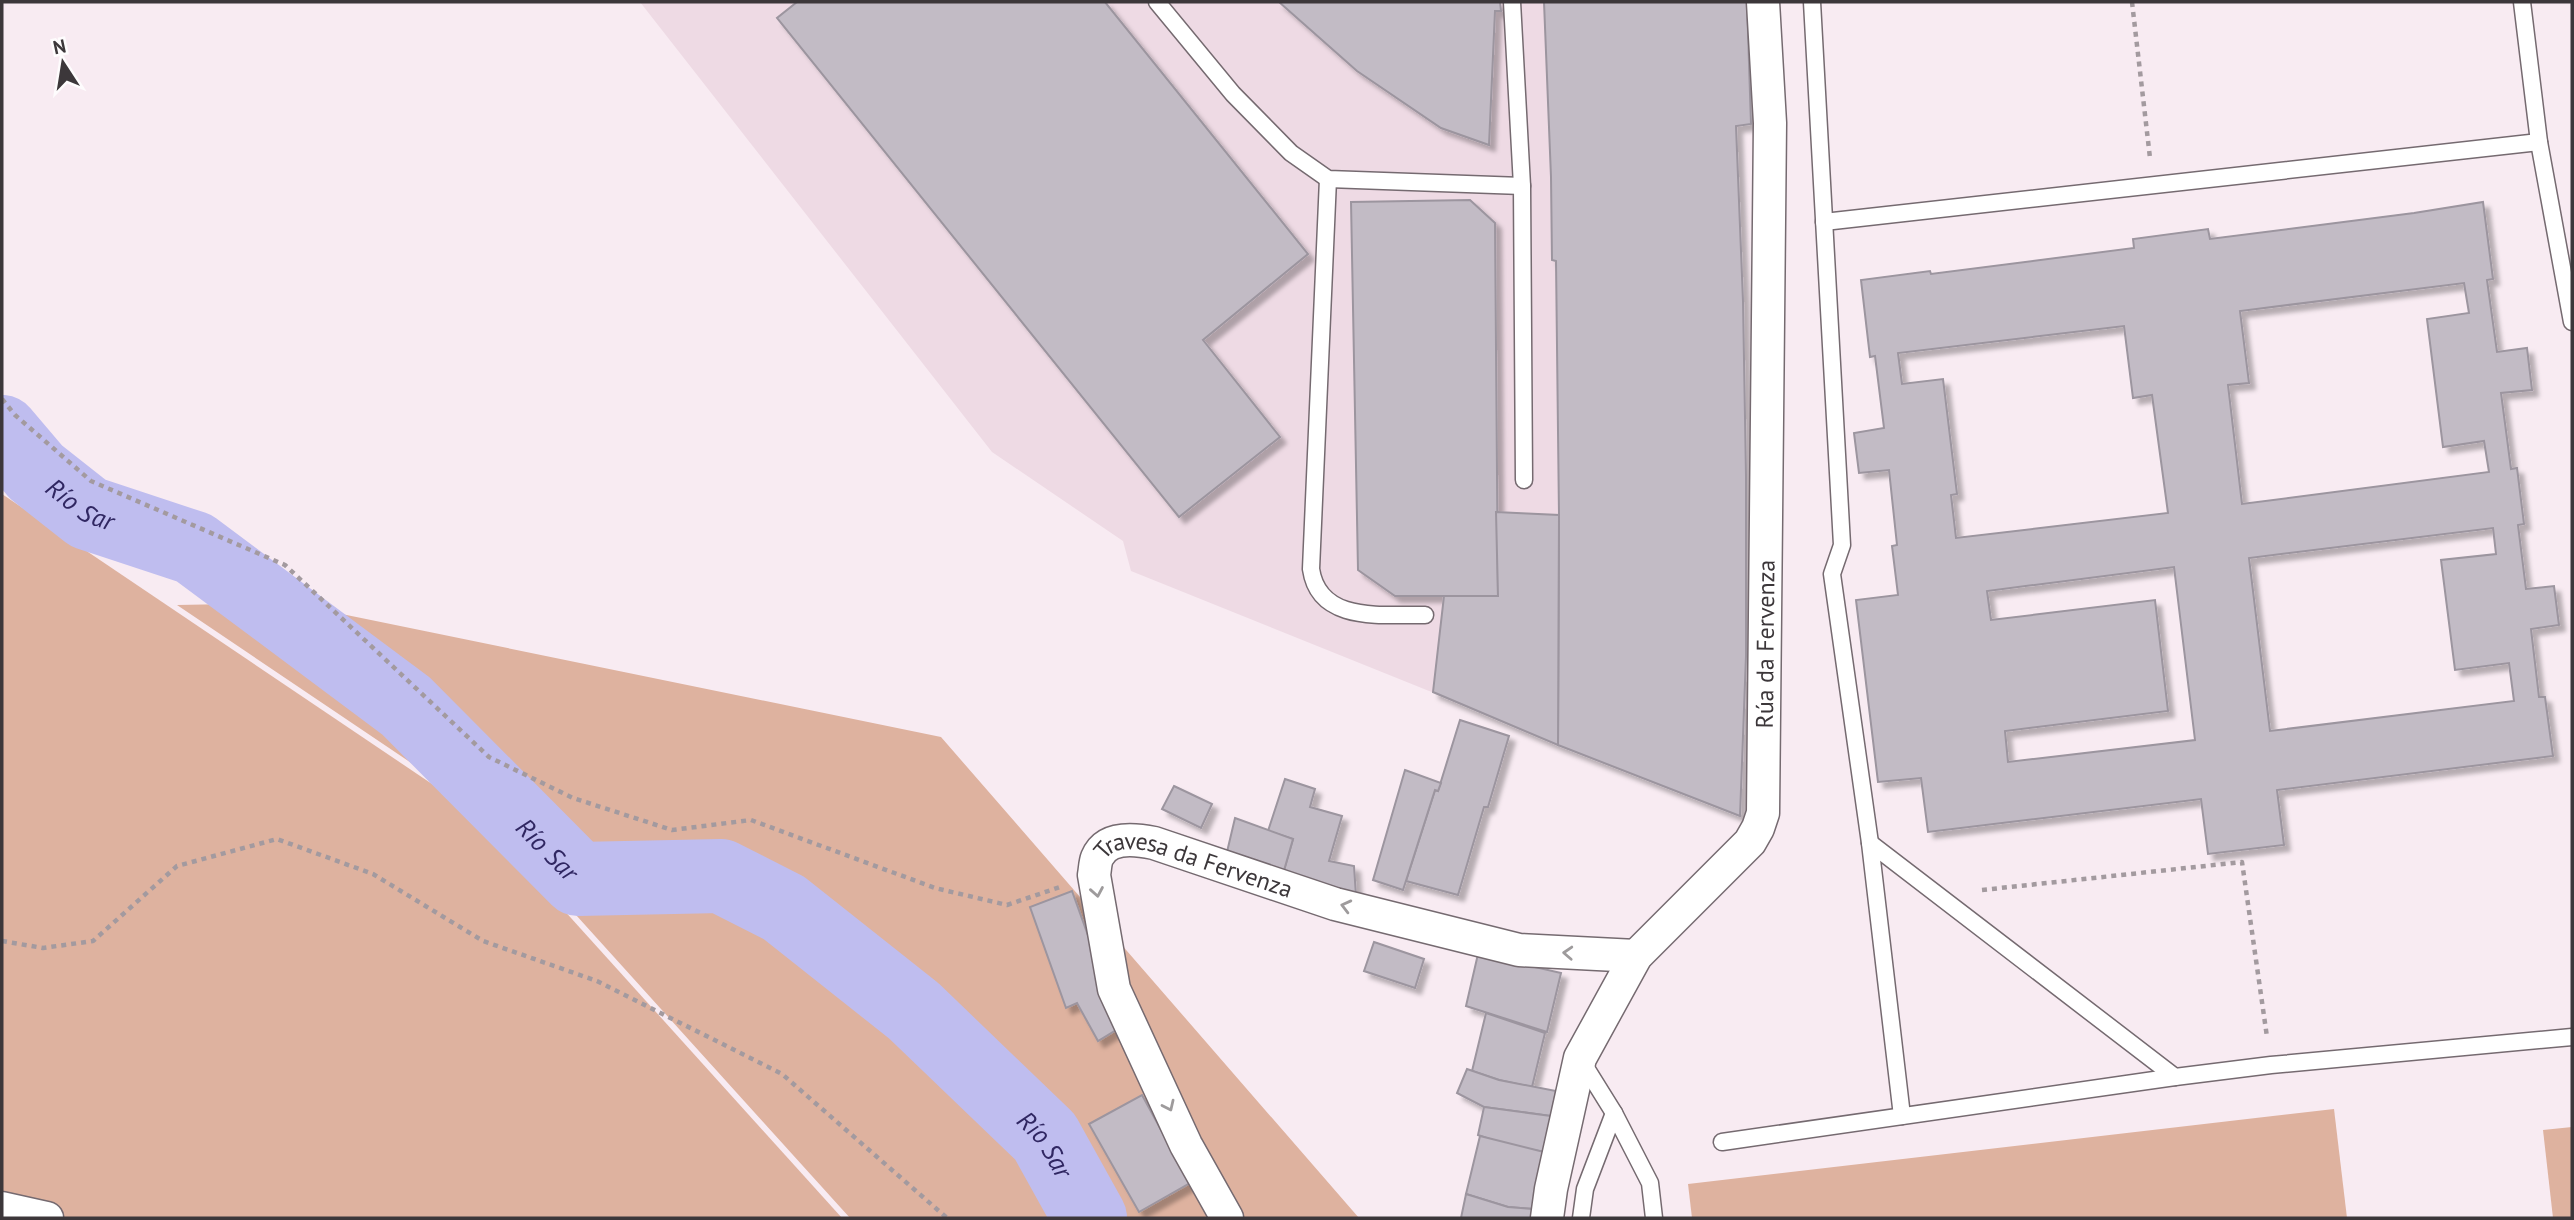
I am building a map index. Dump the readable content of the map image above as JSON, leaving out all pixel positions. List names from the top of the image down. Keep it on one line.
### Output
{"streets":{"street":["Rúa da Fervenza","Travesa da Fervenza"]},"crossings":[["Rúa da Fervenza","Travesa da Fervenza"]],"water":["Río Sar"],"north":"top"}
